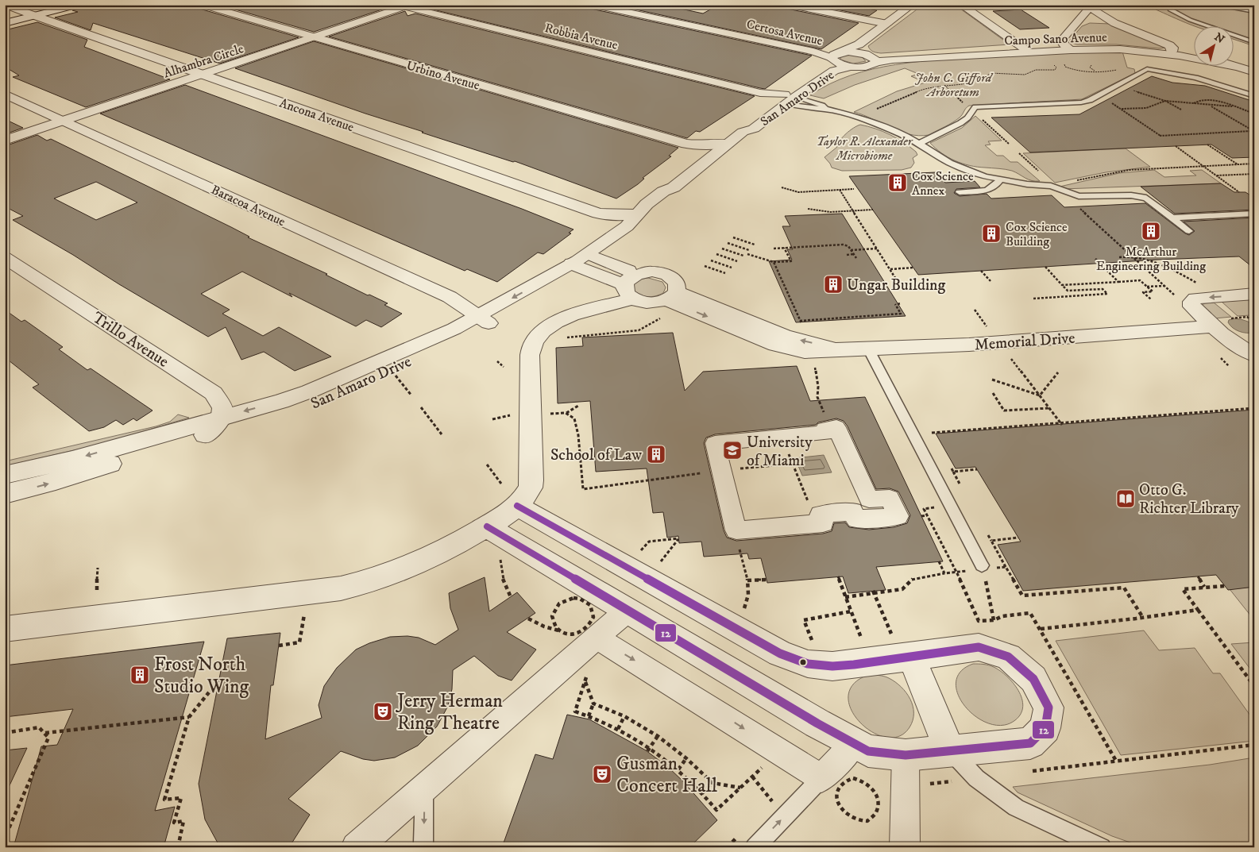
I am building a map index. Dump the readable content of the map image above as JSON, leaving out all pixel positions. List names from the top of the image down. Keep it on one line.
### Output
{"streets":{"street":["Certosa Avenue","Robbia Avenue","Campo Sano Avenue","Alhambra Circle","Urbino Avenue","San Amaro Drive","Ancona Avenue","Baracoa Avenue","Trillo Avenue","Memorial Drive"]},"crossings":[["Certosa Avenue","San Amaro Drive"],["Robbia Avenue","Alhambra Circle"],["Robbia Avenue","San Amaro Drive"],["Campo Sano Avenue","San Amaro Drive"],["Alhambra Circle","Urbino Avenue"],["Alhambra Circle","Ancona Avenue"],["Alhambra Circle","Baracoa Avenue"],["Urbino Avenue","San Amaro Drive"],["San Amaro Drive","Ancona Avenue"],["San Amaro Drive","Baracoa Avenue"],["San Amaro Drive","Trillo Avenue"]],"parks":["John C. Gifford Arboretum","Taylor R. Alexander Microbiome"],"places":{"building":["Cox Science Annex","McArthur Engineering Building","Cox Science Building","Ungar Building","School of Law","Frost North Studio Wing"],"school or university":["University of Miami"],"library":["Otto G. Richter Library"],"theatre":["Jerry Herman Ring Theatre","Gusman Concert Hall"]},"lines":["transit line 12"],"north":"top right"}
